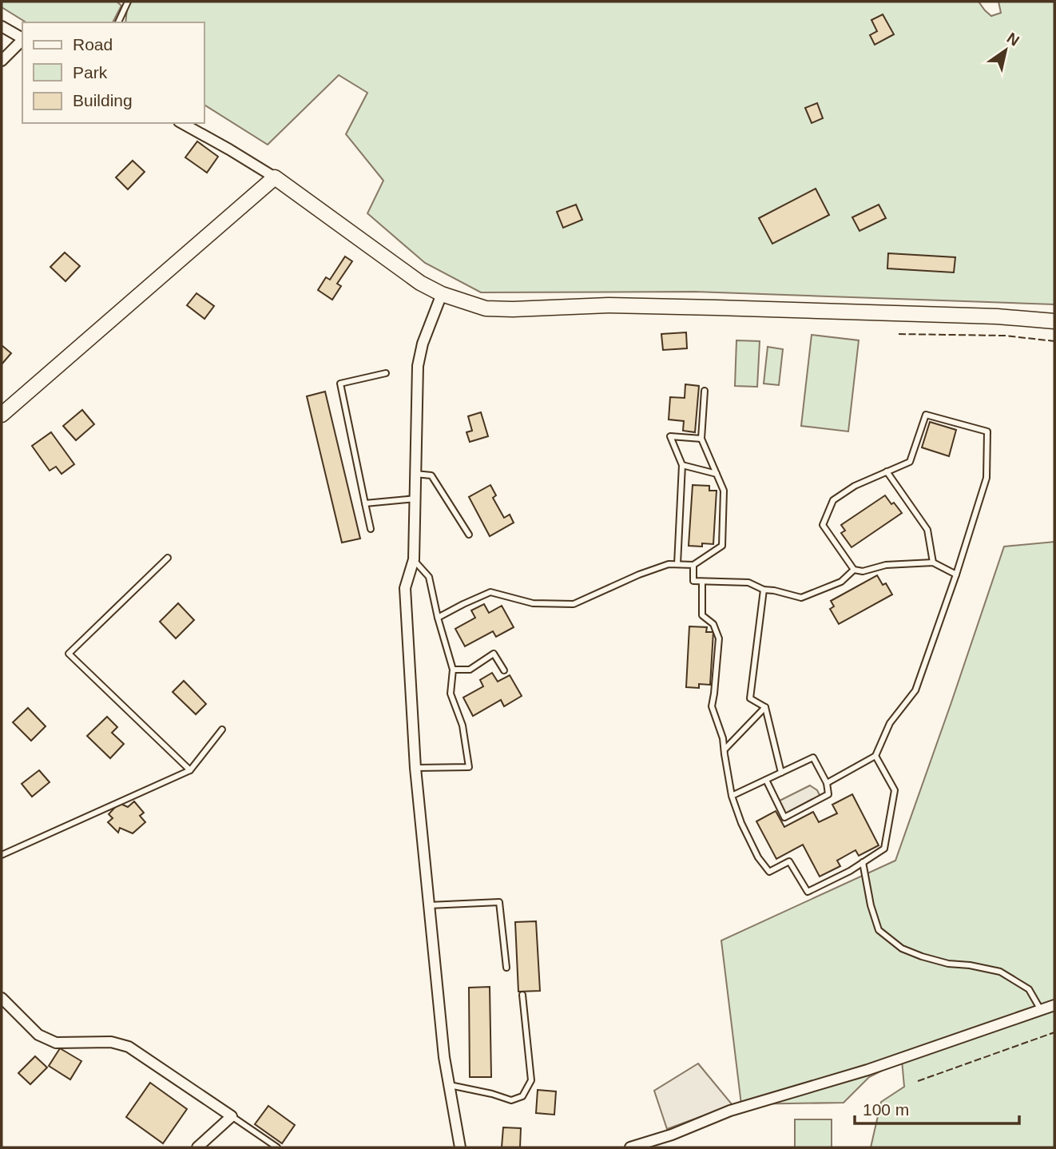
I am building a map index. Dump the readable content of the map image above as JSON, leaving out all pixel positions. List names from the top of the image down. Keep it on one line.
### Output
{"legend":["Road","Park","Building"],"scale_bar":"100 m","north":"top right"}
